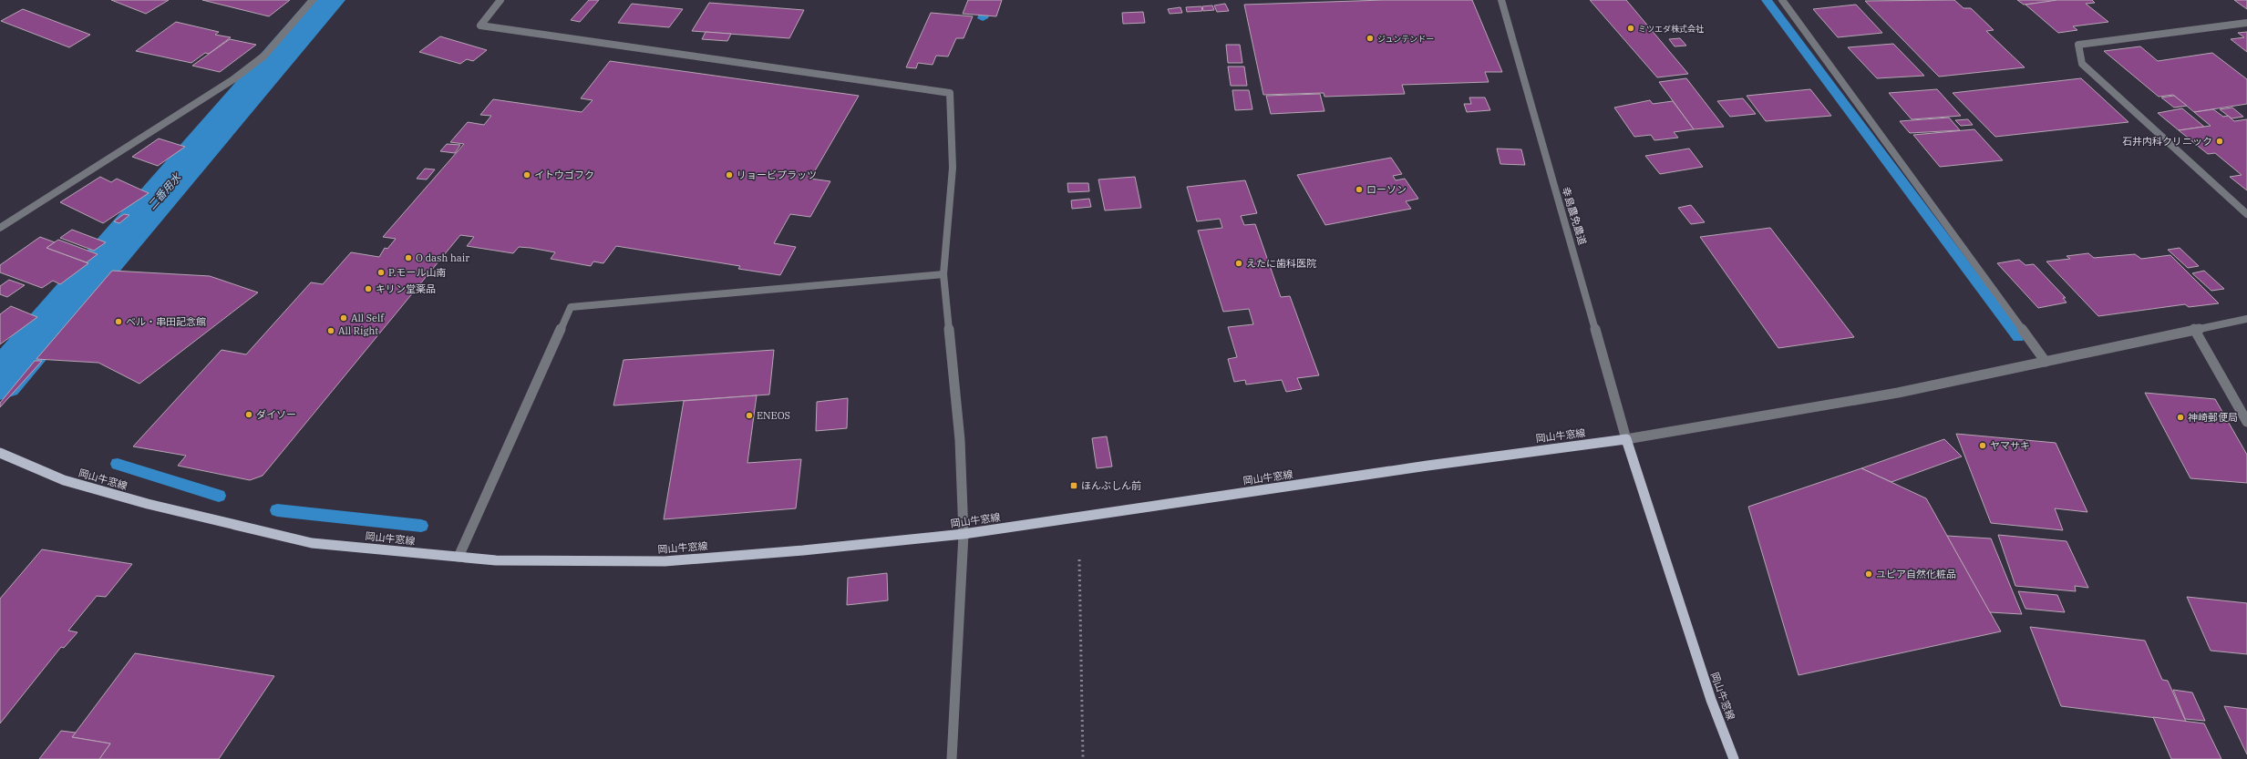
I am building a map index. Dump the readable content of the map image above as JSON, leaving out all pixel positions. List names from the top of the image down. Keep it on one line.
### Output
{"streets":{"main road":["岡山牛窓線"],"street":["幸島農免農道"]},"crossings":[["幸島農免農道","岡山牛窓線"]],"water":["二番用水"],"places":{"other":["ミツエダ株式会社","ジュンテンドー","石井内科クリニック","イトウゴフク","リョービプラッツ","ローソン","O dash hair","えたに歯科医院","P.モール山南","キリン堂薬品","All Self","ベル・串田記念館","All Right","ダイソー","ENEOS","神崎郵便局","ヤマサキ","ユピア自然化粧品"],"transit":["ほんぶしん前"]}}
